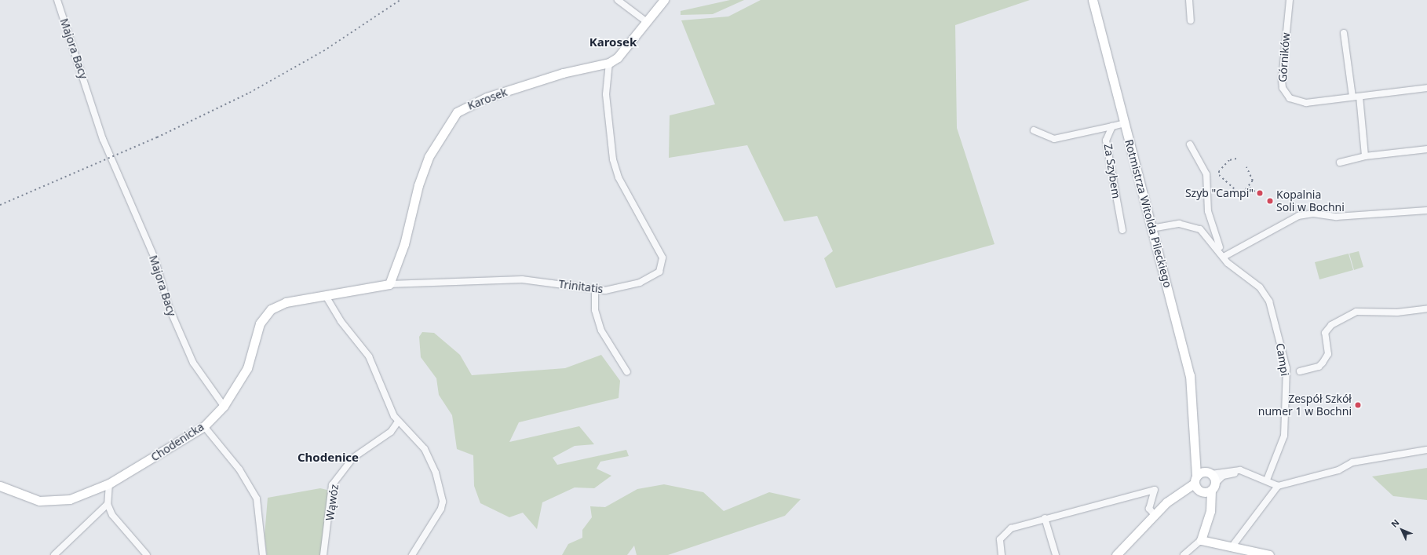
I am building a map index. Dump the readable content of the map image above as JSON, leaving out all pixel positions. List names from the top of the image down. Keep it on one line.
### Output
{"streets":{"street":["Majora Bacy","Górników","Karosek","Za Szybem","Rotmistrza Witolda Pileckiego","Trinitatis","Campi","Chodenicka","Wąwóz"]},"crossings":[["Majora Bacy","Chodenicka"],["Karosek","Trinitatis"],["Karosek","Chodenicka"],["Rotmistrza Witolda Pileckiego","Campi"],["Trinitatis","Chodenicka"]],"districts":["Karosek","Chodenice"],"places":["Szyb \"Campi\"","Kopalnia Soli w Bochni","Zespół Szkół numer 1 w Bochni"],"north":"top left"}
